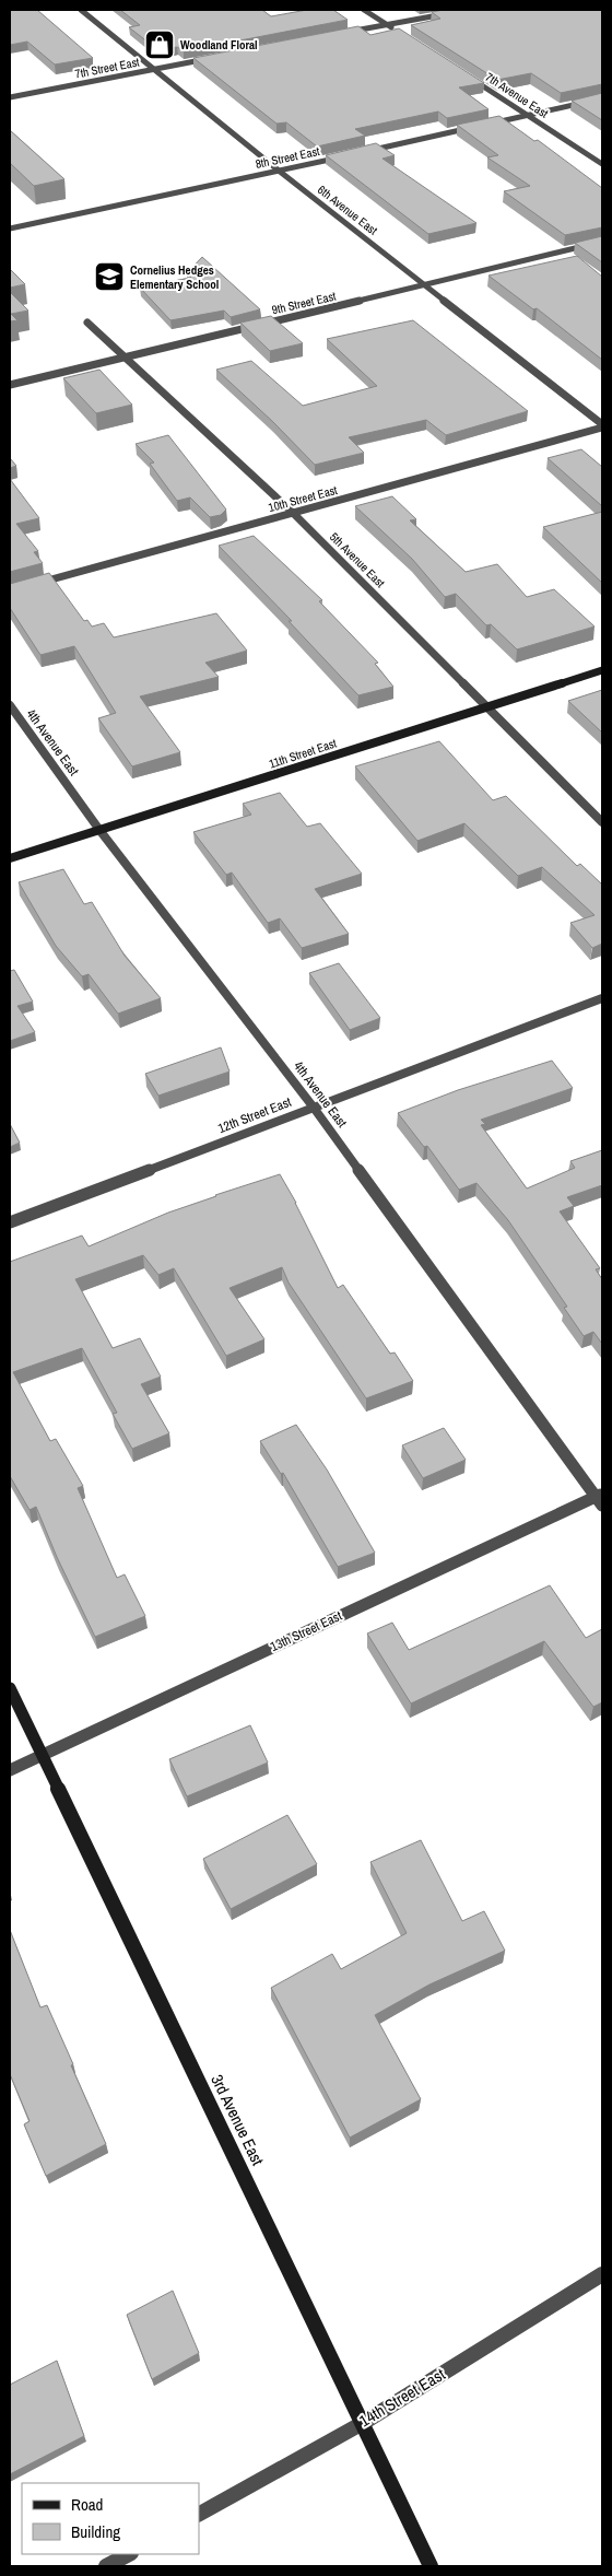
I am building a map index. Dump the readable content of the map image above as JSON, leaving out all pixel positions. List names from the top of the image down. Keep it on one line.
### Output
{"streets":{"street":["7th Street East","7th Avenue East","8th Street East","6th Avenue East","9th Street East","10th Street East","5th Avenue East","4th Avenue East","11th Street East","12th Street East","13th Street East","3rd Avenue East","14th Street East"]},"crossings":[["7th Street East","6th Avenue East"],["8th Street East","6th Avenue East"],["6th Avenue East","9th Street East"],["6th Avenue East","10th Street East"],["9th Street East","5th Avenue East"],["10th Street East","5th Avenue East"],["5th Avenue East","11th Street East"],["4th Avenue East","11th Street East"],["4th Avenue East","12th Street East"],["4th Avenue East","13th Street East"],["13th Street East","3rd Avenue East"],["3rd Avenue East","14th Street East"]],"places":{"shop":["Woodland Floral"],"school or university":["Cornelius Hedges Elementary School"]},"legend":["Road","Building"]}
